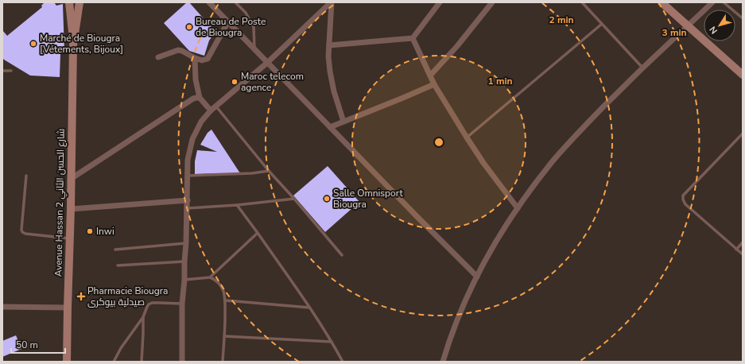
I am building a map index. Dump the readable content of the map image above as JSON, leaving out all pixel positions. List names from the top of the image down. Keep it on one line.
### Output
{"streets":{"main road":["Avenue Hassan 2 شارع الحسن الثاني"]},"places":{"other":["Bureau de Poste de Biougra","Marché de Biougra [Vétements, Bijoux]","Maroc telecom agence","Salle Omnisport Biougra","Inwi"],"health":["Pharmacie Biougra صيدلية بيوكرى"]},"scale_bar":"50 m","north":"bottom left","rings":["2 min","3 min","1 min"]}
